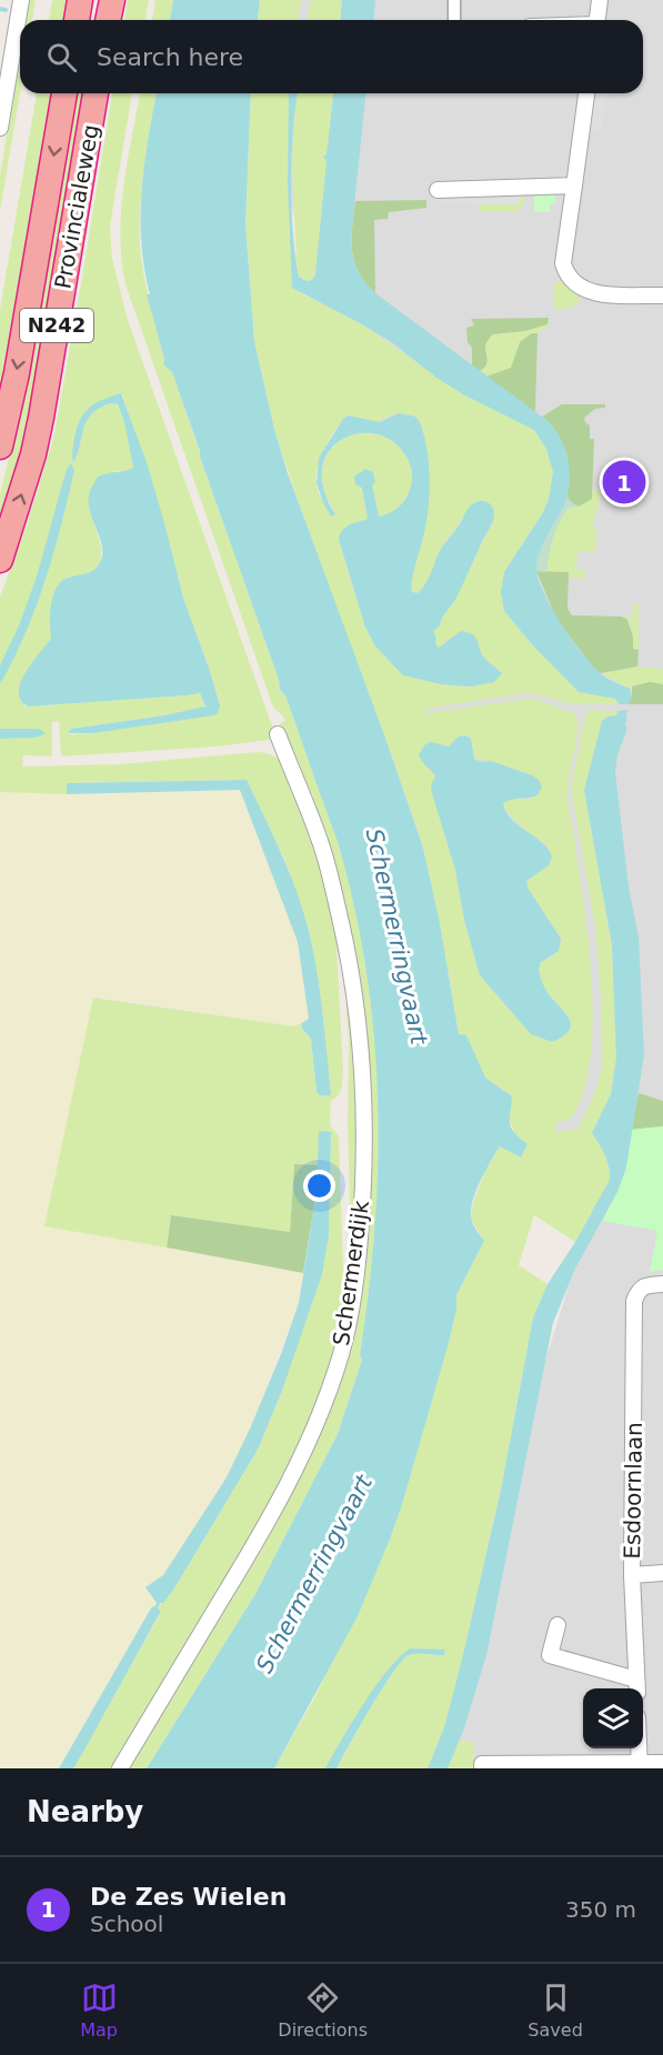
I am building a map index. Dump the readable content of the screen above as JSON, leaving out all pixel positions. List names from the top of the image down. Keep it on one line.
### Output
{"streets":{"highway":["Provincialeweg","N242"],"street":["Schermerdijk","Esdoornlaan"]},"water":["Schermerringvaart"],"page":{"search":"Search here","pins":"1","heading":"Nearby","list":[{"mark":"1","name":"De Zes Wielen","note":"School","value":"350 m"}],"nav":["Map","Directions","Saved"]}}
